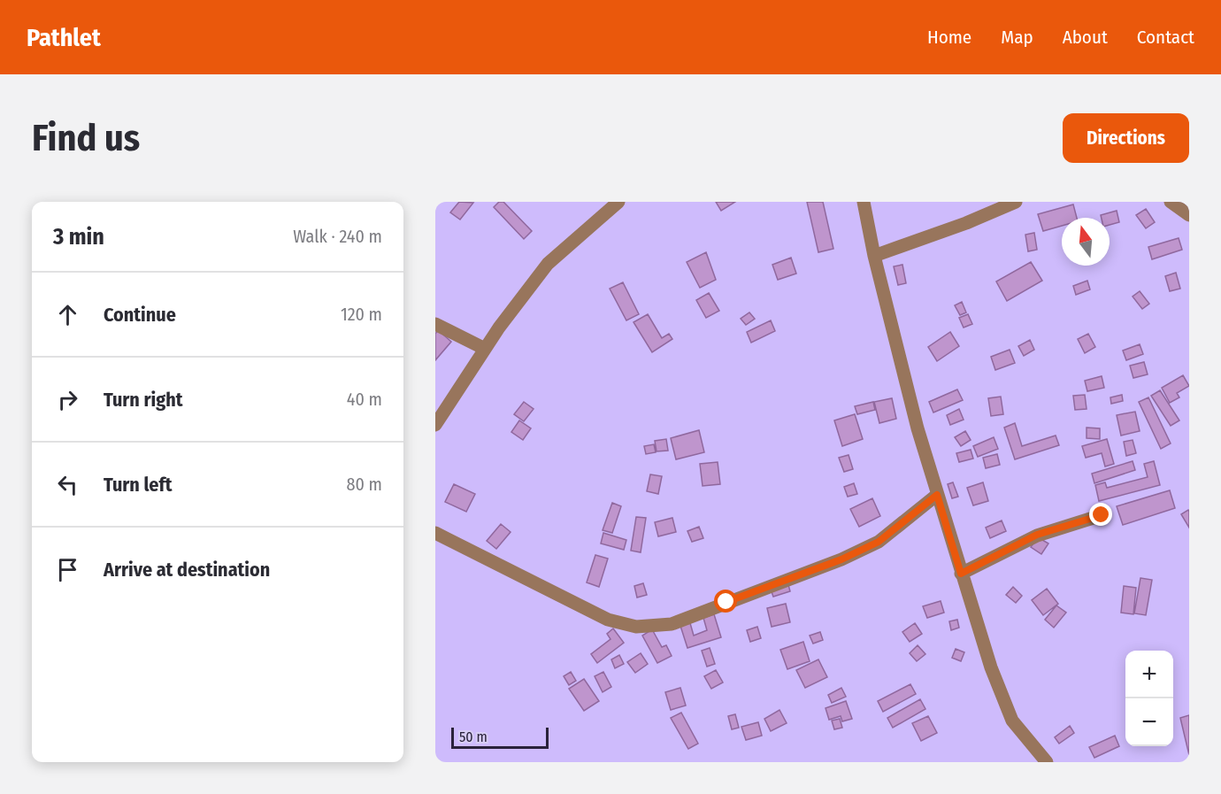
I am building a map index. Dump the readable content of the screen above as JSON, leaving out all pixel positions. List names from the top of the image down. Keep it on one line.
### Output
{"scale_bar":"50 m","north":"top","page":{"header":"Pathlet","nav":["Home","Map","About","Contact"],"buttons":"Directions","title":"Find us","heading":["3 min","Walk · 240 m"],"list":[["Continue","120 m"],["Turn right","40 m"],["Turn left","80 m"],"Arrive at destination"],"map_buttons":["+","−"],"scale":"50 m"}}
